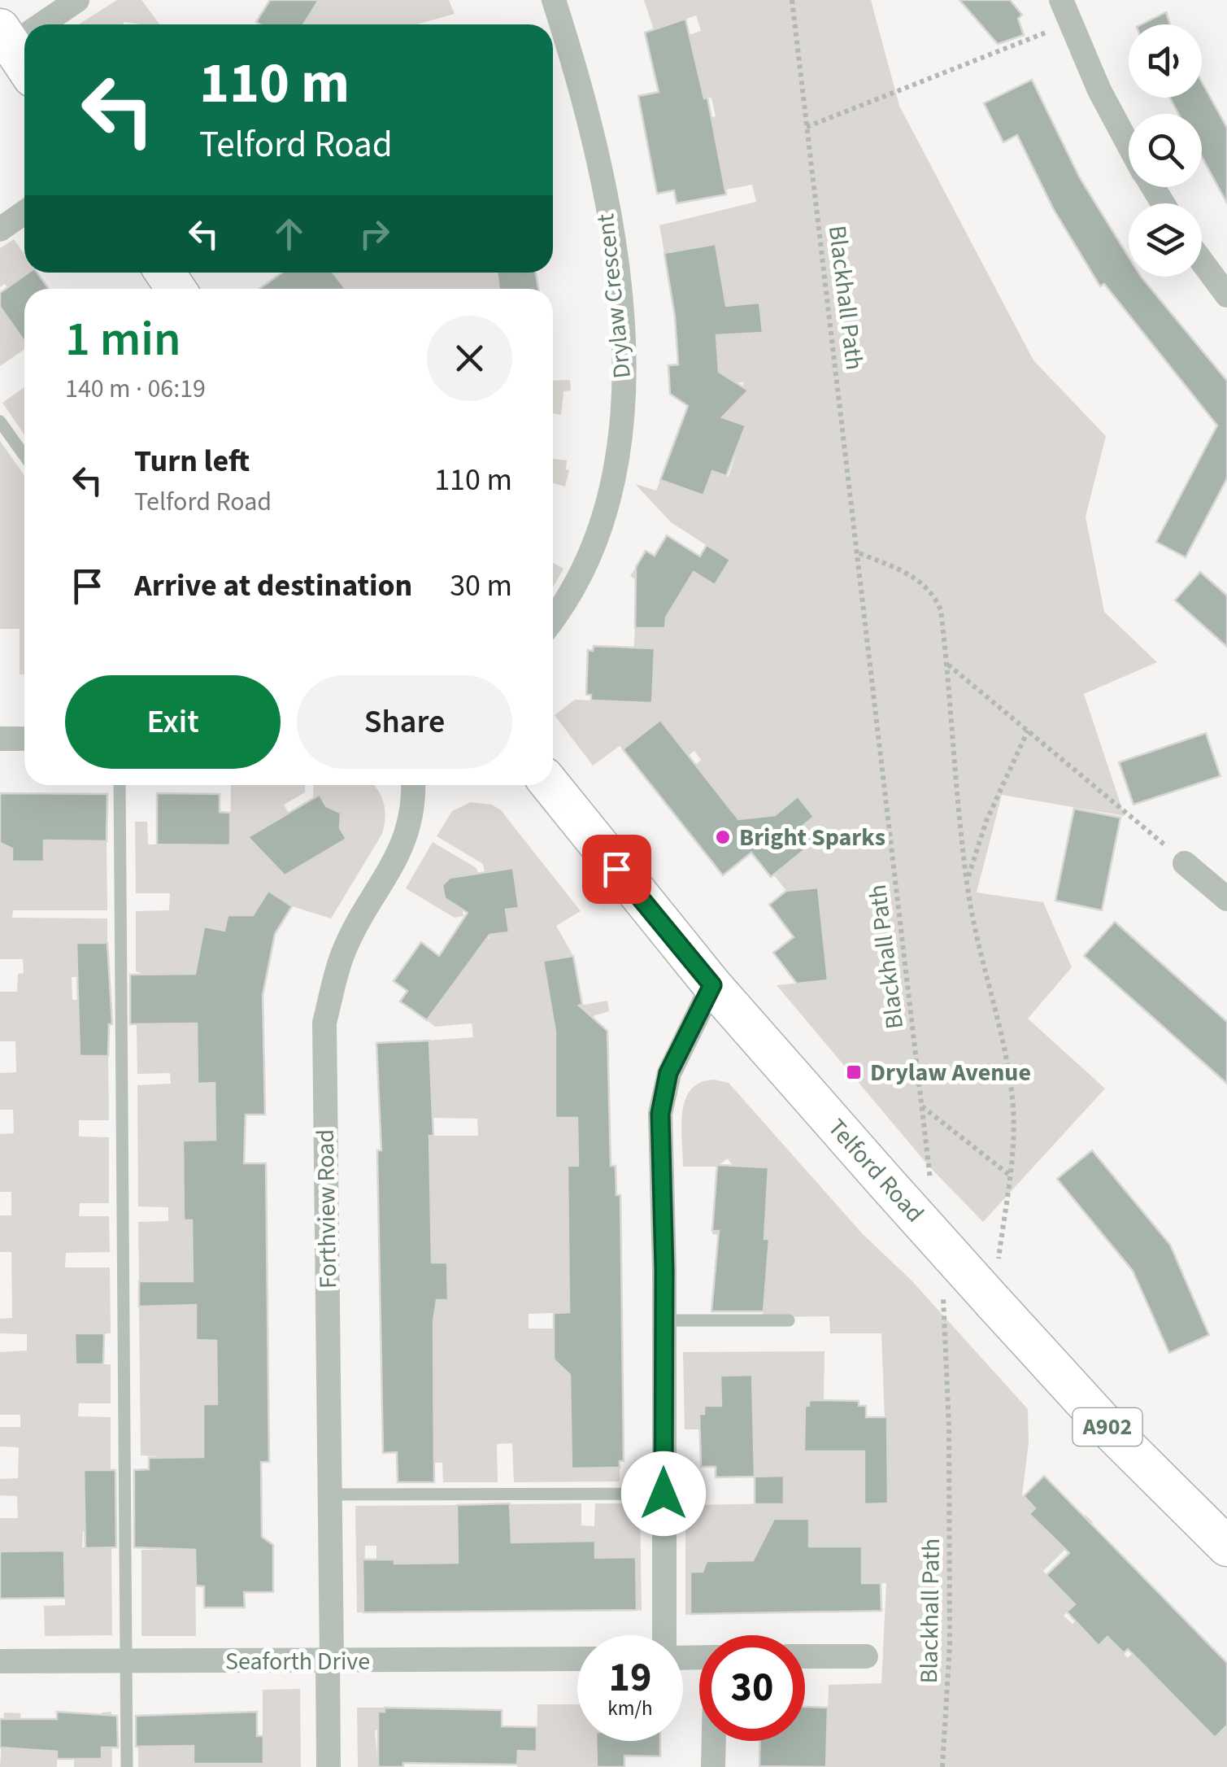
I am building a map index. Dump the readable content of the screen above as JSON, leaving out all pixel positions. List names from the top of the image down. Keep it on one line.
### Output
{"streets":{"main road":["Telford Road","A902"],"street":["Drylaw Crescent","Forthview Road","Seaforth Drive"],"path":["Blackhall Path"]},"crossings":[["Forthview Road","Seaforth Drive"]],"places":{"other":["Bright Sparks"],"transit":["Drylaw Avenue"]},"page":{"turn":["110 m","Telford Road"],"heading":["1 min","140 m · 06:19"],"list":[{"name":"Turn left","note":"Telford Road","value":"110 m"},{"name":"Arrive at destination","value":"30 m"}],"buttons":["Exit","Share"],"speed":"19 km/h","limit":"30"}}
